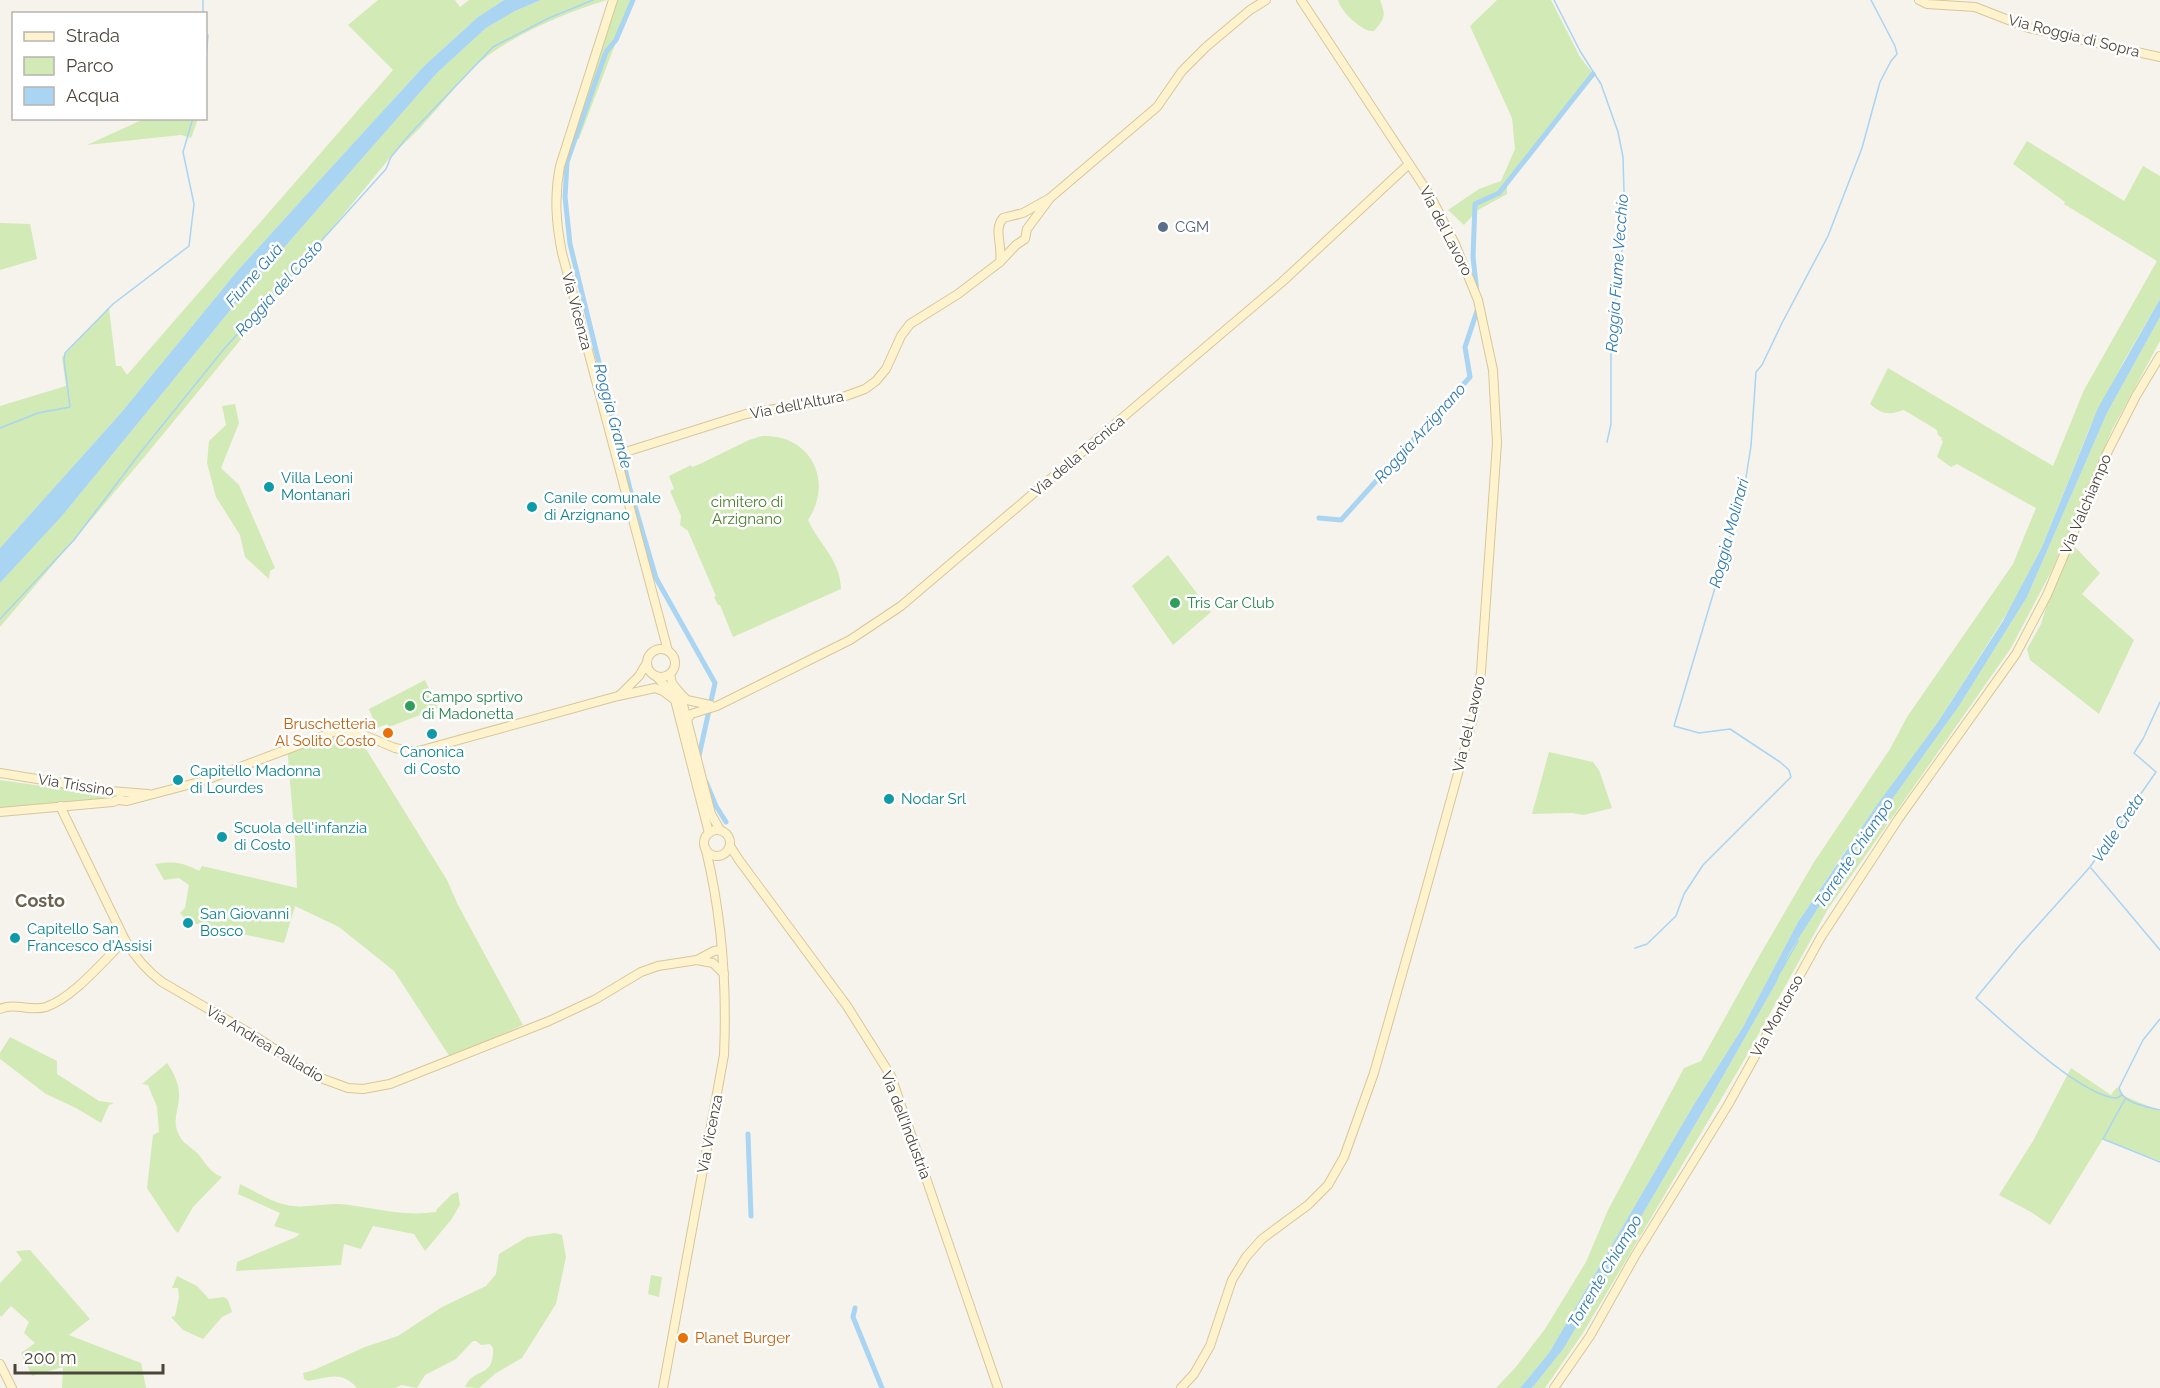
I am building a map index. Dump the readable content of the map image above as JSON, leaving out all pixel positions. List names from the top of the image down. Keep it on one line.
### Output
{"streets":{"street":["Via Roggia di Sopra","Via del Lavoro","Via Vicenza","Via dell'Altura","Via della Tecnica","Via Valchiampo","Via Trissino","Via Montorso","Via Andrea Palladio","Via dell'Industria"]},"crossings":[["Via del Lavoro","Via della Tecnica"],["Via Vicenza","Via dell'Altura"],["Via Vicenza","Via della Tecnica"],["Via Vicenza","Via dell'Industria"],["Via Valchiampo","Via Montorso"]],"districts":["Costo"],"water":["Roggia Fiume Vecchio","Fiume Guà","Roggia del Costo","Roggia Grande","Roggia Arzignano","Roggia Molinari","Valle Creta","Torrente Chiampo"],"parks":["cimitero di Arzignano"],"places":["CGM","Villa Leoni Montanari","Canile comunale di Arzignano","Tris Car Club","Campo sprtivo di Madonetta","Bruschetteria Al Solito Costo","Canonica di Costo","Capitello Madonna di Lourdes","Nodar Srl","Scuola dell'infanzia di Costo","San Giovanni Bosco","Capitello San Francesco d'Assisi","Planet Burger"],"legend":["Strada","Parco","Acqua"],"scale_bar":"200 m"}
